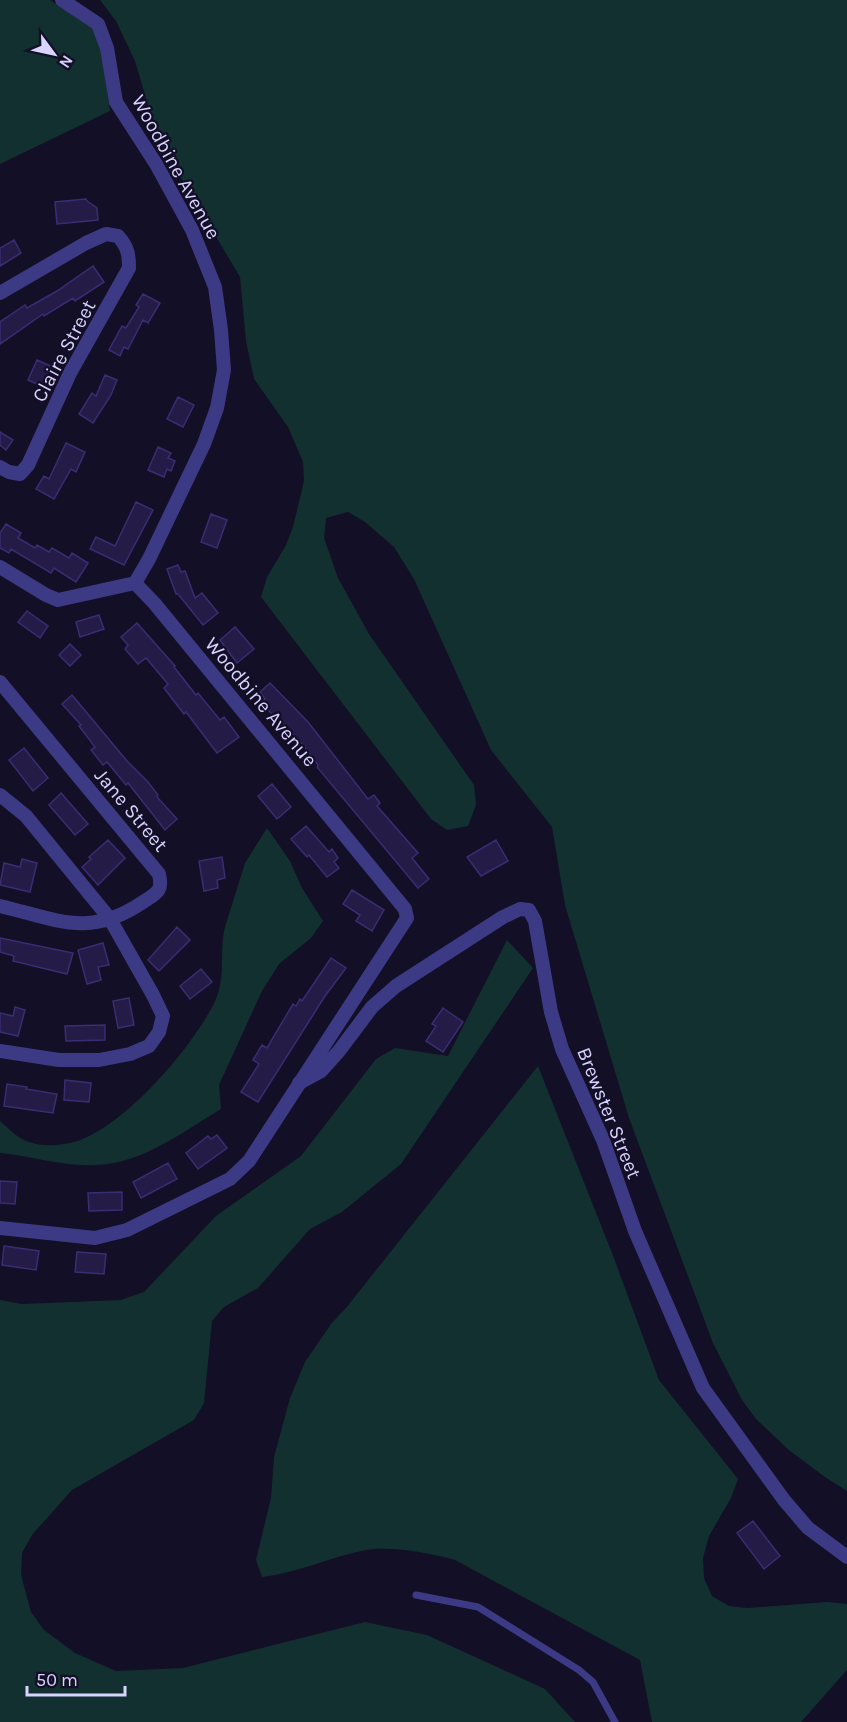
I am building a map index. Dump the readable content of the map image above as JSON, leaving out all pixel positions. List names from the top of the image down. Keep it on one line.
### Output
{"streets":{"street":["Woodbine Avenue","Claire Street","Jane Street","Brewster Street"]},"crossings":[["Woodbine Avenue","Brewster Street"]],"scale_bar":"50 m","north":"bottom right"}
